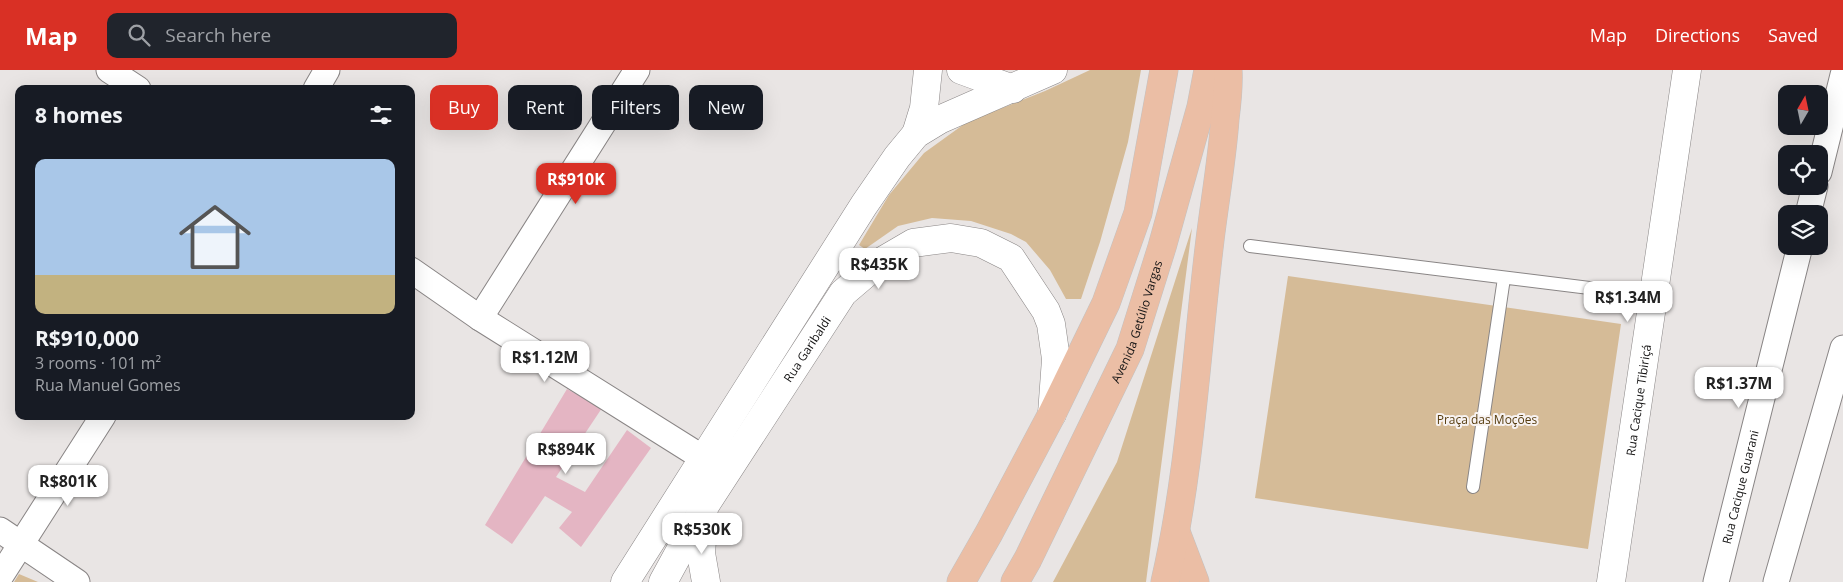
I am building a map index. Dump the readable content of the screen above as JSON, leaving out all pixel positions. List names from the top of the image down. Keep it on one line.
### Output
{"streets":{"main road":["Avenida Getúlio Vargas","Rua Garibaldi","Rua Cacique Tibiriçá"],"street":["Rua Cacique Guarani"]},"parks":["Praça das Moções"],"north":"top","page":{"header":"Map","search":"Search here","nav":["Map","Directions","Saved"],"chip":["Buy","Rent","Filters","New"],"heading":"8 homes","list":[{"name":"R$910,000","note":"3 rooms · 101 m² · Rua Manuel Gomes"}],"price":["R$910K","R$435K","R$1.34M","R$1.12M","R$1.37M","R$894K","R$801K","R$530K"]}}
